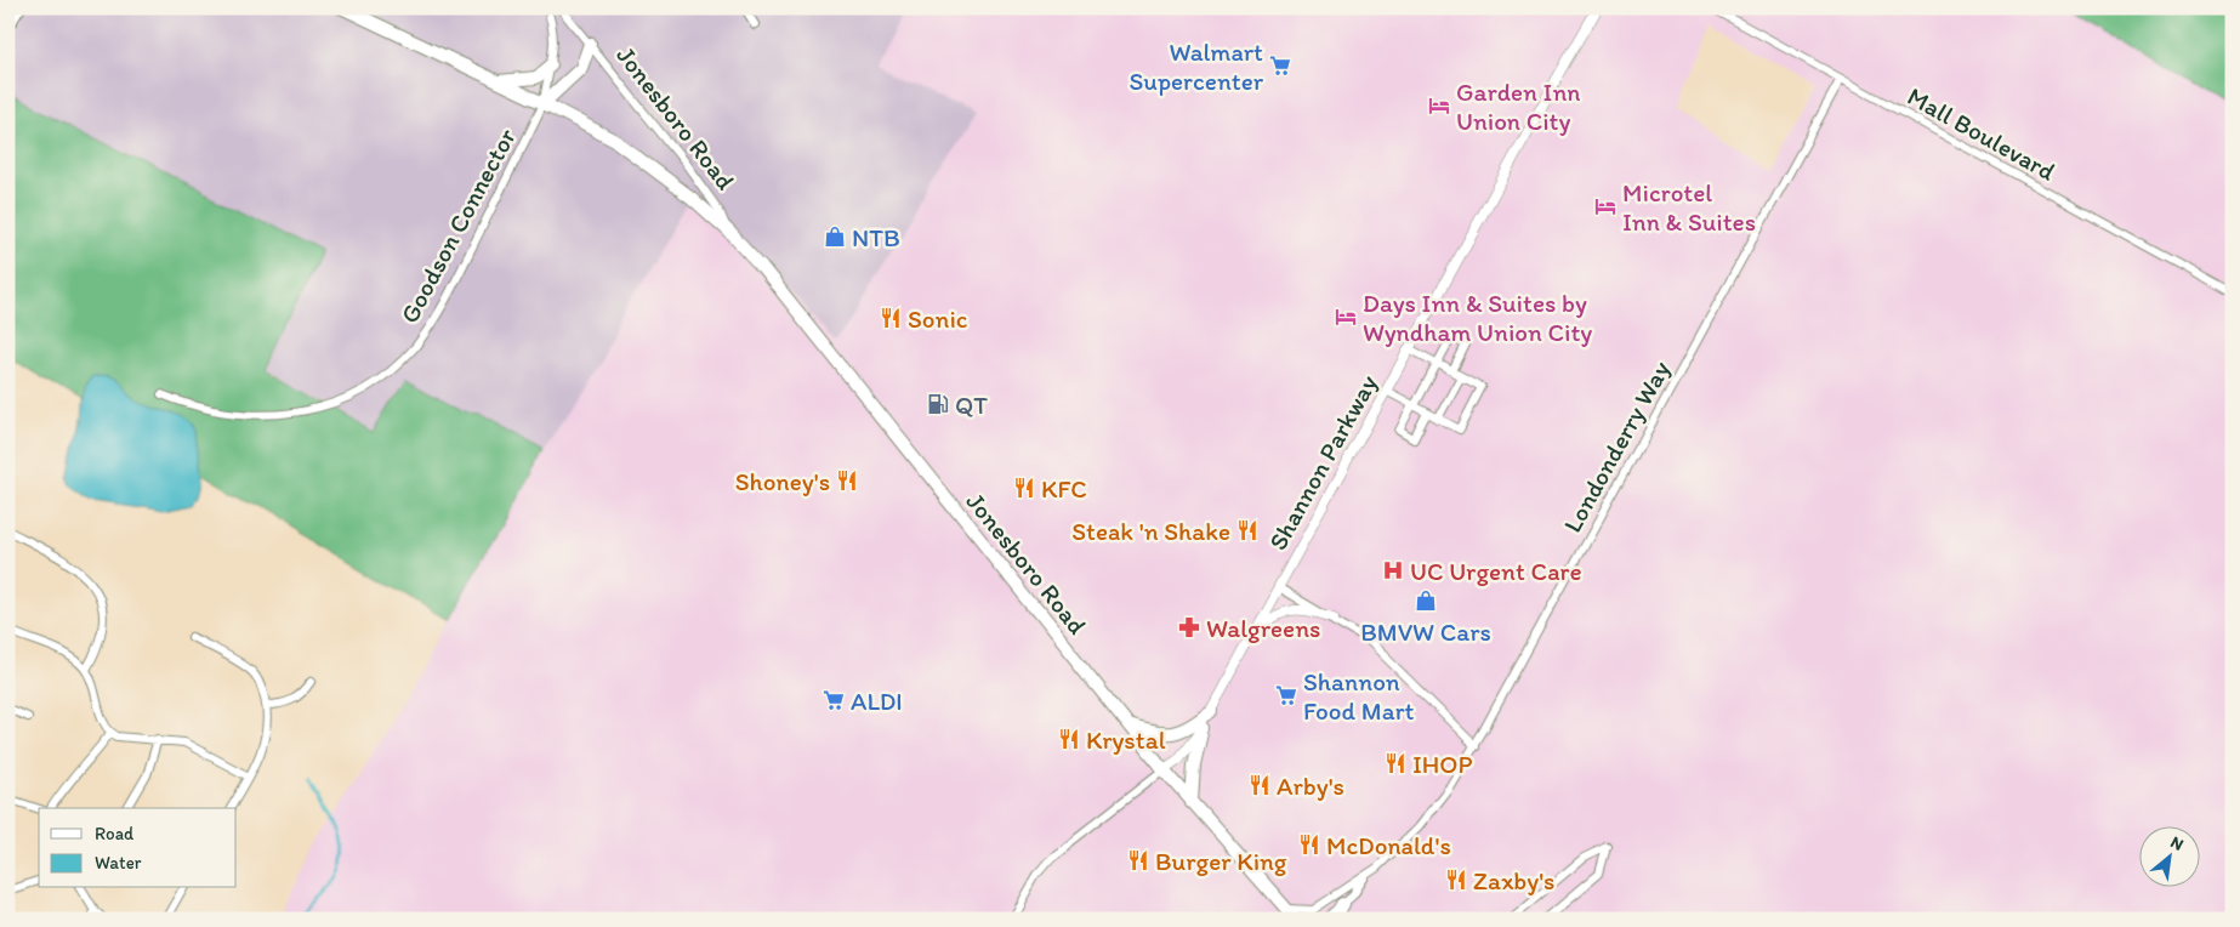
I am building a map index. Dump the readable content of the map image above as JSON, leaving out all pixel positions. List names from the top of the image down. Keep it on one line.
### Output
{"streets":{"main road":["Jonesboro Road"],"street":["Mall Boulevard","Goodson Connector","Londonderry Way","Shannon Parkway"]},"crossings":[["Jonesboro Road","Goodson Connector"],["Jonesboro Road","Londonderry Way"],["Jonesboro Road","Shannon Parkway"],["Mall Boulevard","Londonderry Way"]],"places":{"supermarket":["Walmart Supercenter","Shannon Food Mart","ALDI"],"hotel":["Garden Inn Union City","Microtel Inn & Suites","Days Inn & Suites by Wyndham Union City"],"shop":["NTB","BMVW Cars"],"restaurant":["Sonic","Shoney's","KFC","Steak 'n Shake","Krystal","IHOP","Arby's","McDonald's","Burger King","Zaxby's"],"fuel station":["QT"],"hospital":["UC Urgent Care"],"pharmacy":["Walgreens"]},"legend":["Road","Water"],"north":"top right"}
